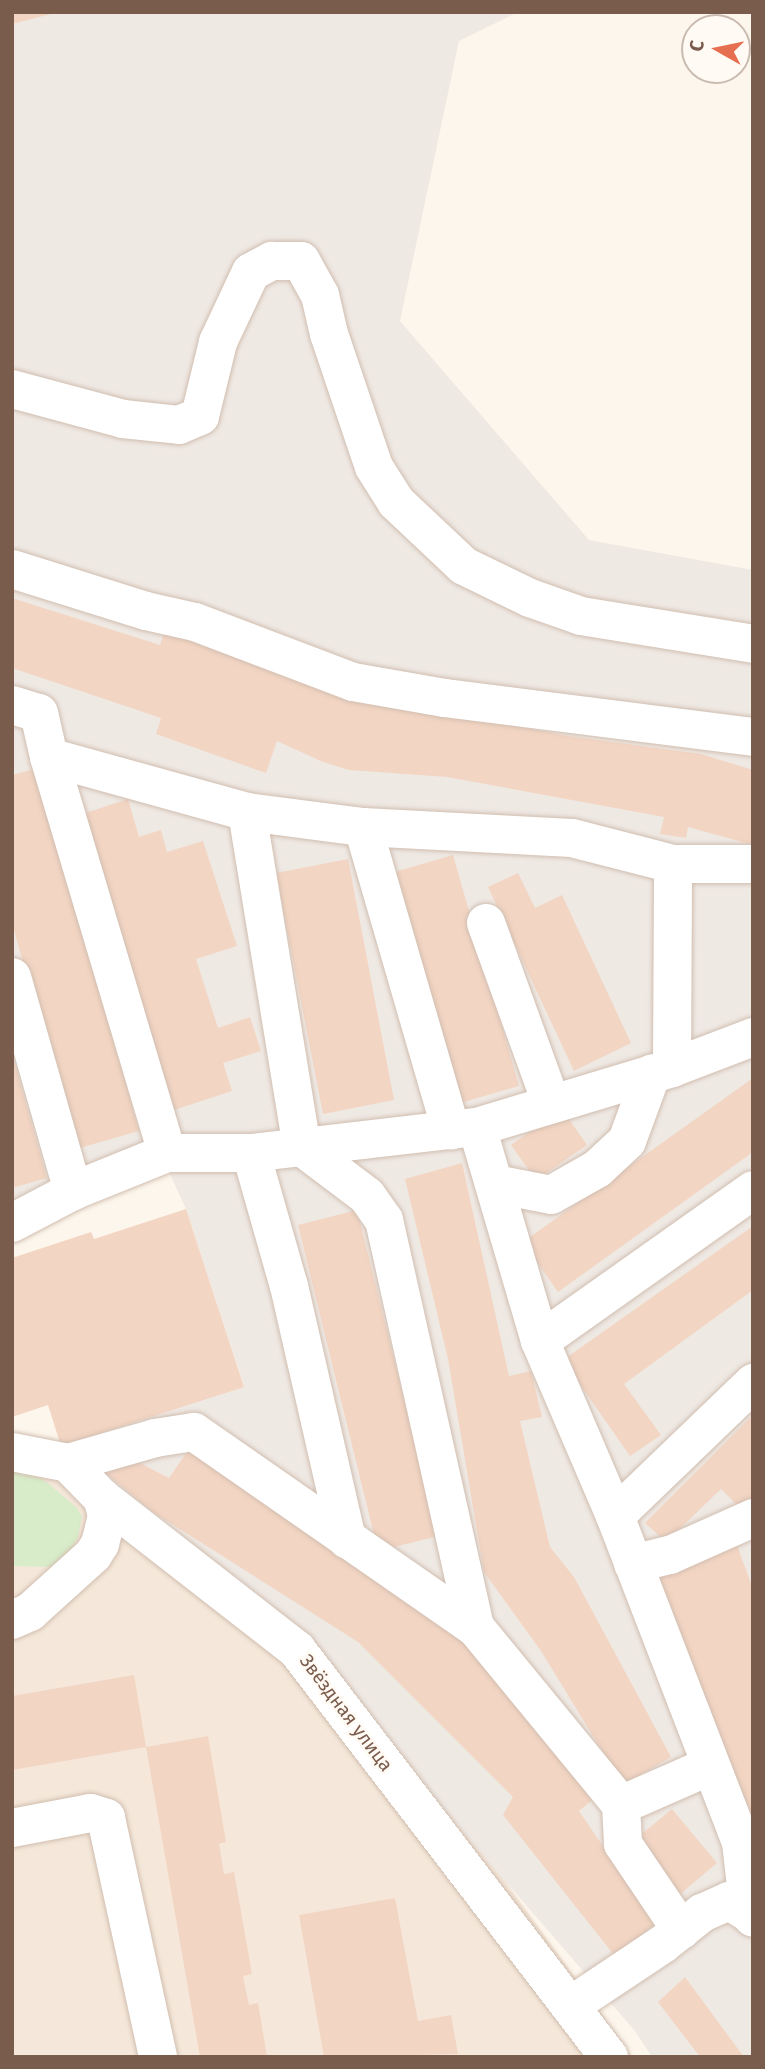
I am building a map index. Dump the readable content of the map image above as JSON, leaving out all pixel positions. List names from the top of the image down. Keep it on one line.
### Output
{"streets":{"street":["Звёздная улица"]},"north":"left"}
